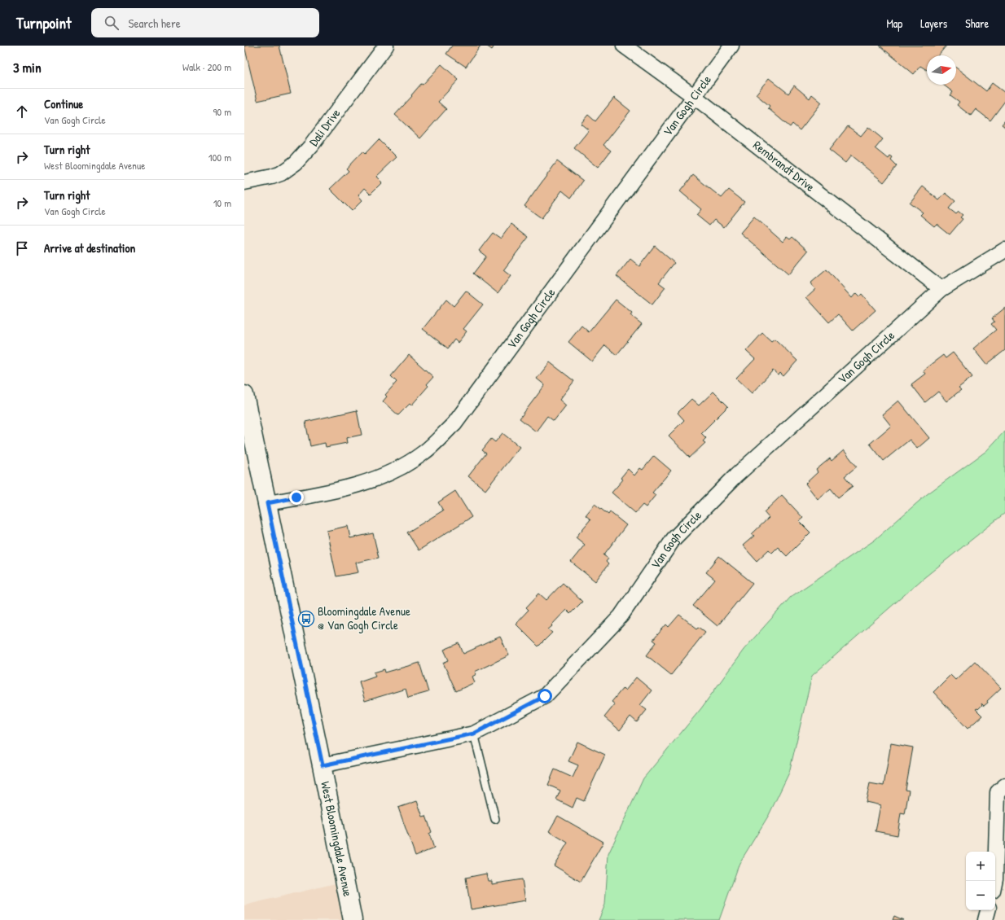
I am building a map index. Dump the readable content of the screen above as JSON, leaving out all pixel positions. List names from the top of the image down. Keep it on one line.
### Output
{"streets":{"main road":["West Bloomingdale Avenue"],"street":["Van Gogh Circle","Dali Drive","Rembrandt Drive"]},"crossings":[["Van Gogh Circle","Rembrandt Drive"],["Van Gogh Circle","West Bloomingdale Avenue"]],"places":{"bus stop":["Bloomingdale Avenue @ Van Gogh Circle"]},"north":"right","page":{"header":"Turnpoint","search":"Search here","nav":["Map","Layers","Share"],"heading":["3 min","Walk · 200 m"],"list":[["Continue","Van Gogh Circle","90 m"],["Turn right","West Bloomingdale Avenue","100 m"],["Turn right","Van Gogh Circle","10 m"],"Arrive at destination"],"map_buttons":["+","−"]}}
